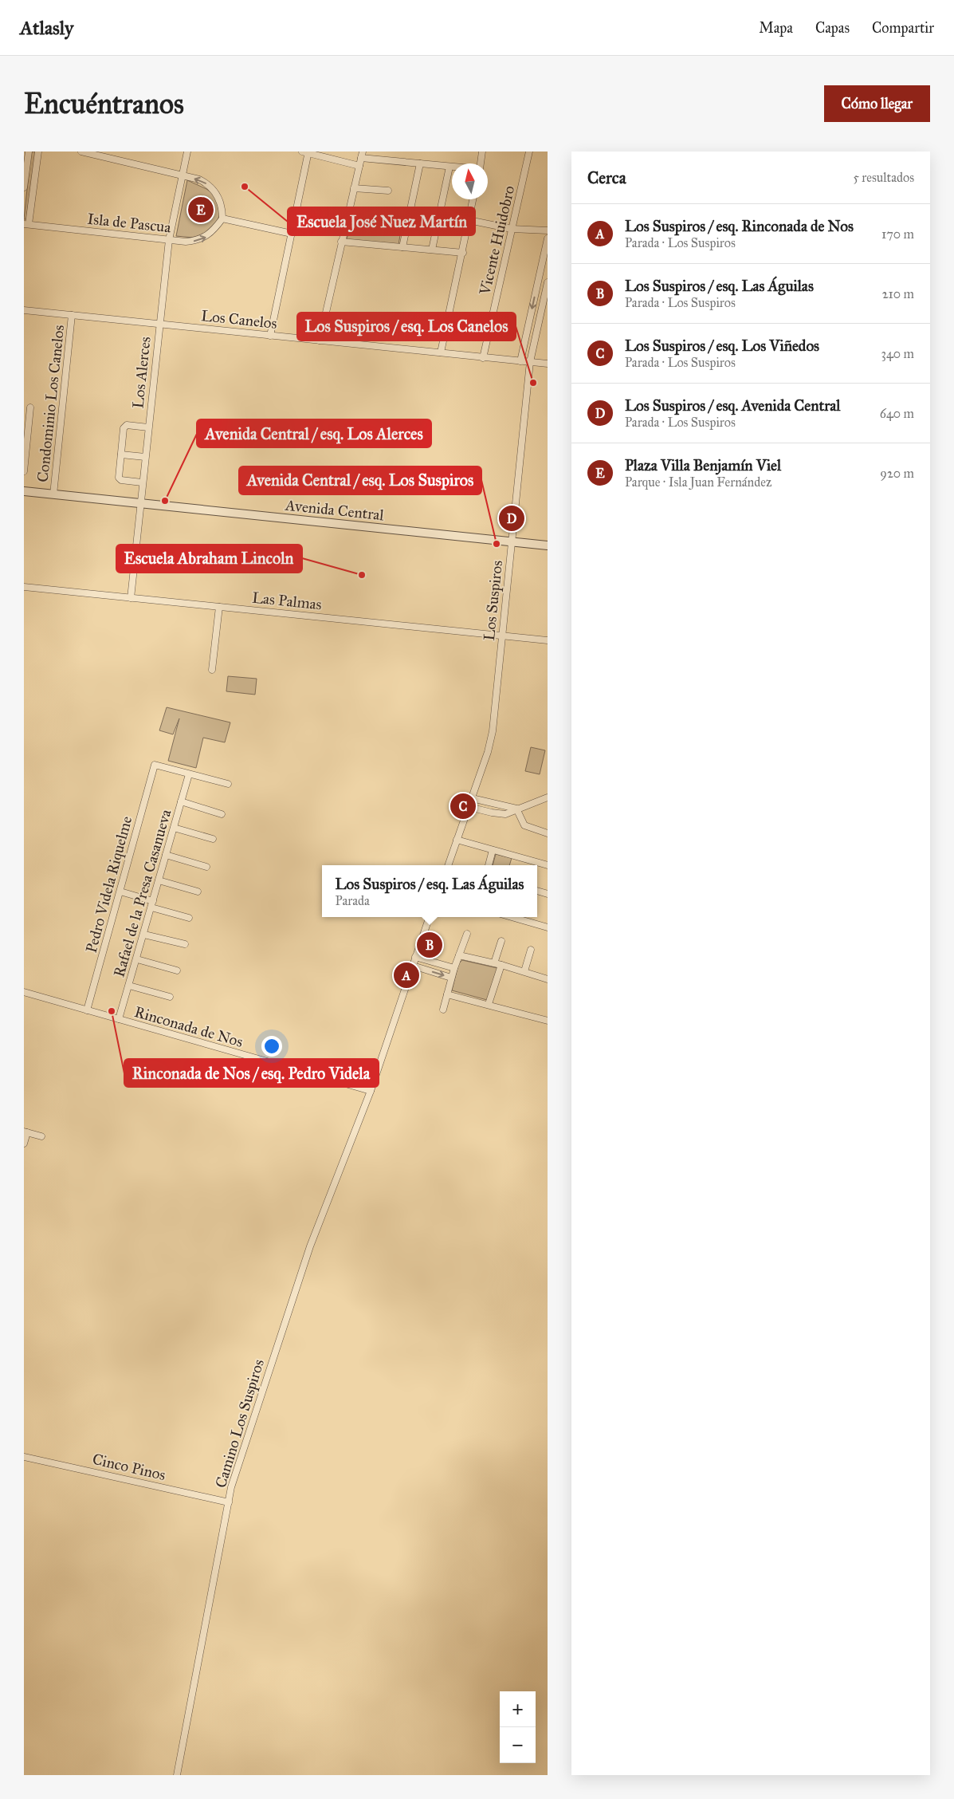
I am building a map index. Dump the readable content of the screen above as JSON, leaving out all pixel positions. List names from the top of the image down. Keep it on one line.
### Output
{"streets":{"street":["Isla de Pascua","Vicente Huidobro","Los Canelos","Los Alerces","Condominio Los Canelos","Avenida Central","Las Palmas","Los Suspiros","Pedro Videla Riquelme","Rafael de la Presa Casanueva","Rinconada de Nos","Camino Los Suspiros","Cinco Pinos"]},"crossings":[["Isla de Pascua","Los Alerces"],["Vicente Huidobro","Los Canelos"],["Los Canelos","Los Alerces"],["Los Canelos","Condominio Los Canelos"],["Los Canelos","Los Suspiros"],["Los Alerces","Avenida Central"],["Los Alerces","Las Palmas"],["Condominio Los Canelos","Avenida Central"],["Avenida Central","Los Suspiros"],["Las Palmas","Los Suspiros"],["Pedro Videla Riquelme","Rafael de la Presa Casanueva"],["Pedro Videla Riquelme","Rinconada de Nos"],["Rafael de la Presa Casanueva","Rinconada de Nos"],["Rinconada de Nos","Camino Los Suspiros"],["Camino Los Suspiros","Cinco Pinos"]],"places":["Escuela José Nuez Martín","Los Suspiros / esq. Los Canelos","Avenida Central / esq. Los Alerces","Avenida Central / esq. Los Suspiros","Escuela Abraham Lincoln","Rinconada de Nos / esq. Pedro Videla"],"north":"top","page":{"header":"Atlasly","nav":["Mapa","Capas","Compartir"],"buttons":"Cómo llegar","title":"Encuéntranos","heading":["Cerca","5 resultados"],"pins":["E","D","C","B","A"],"list":[{"mark":"A","name":"Los Suspiros / esq. Rinconada de Nos","note":"Parada · Los Suspiros","value":"170 m"},{"mark":"B","name":"Los Suspiros / esq. Las Águilas","note":"Parada · Los Suspiros","value":"210 m"},{"mark":"C","name":"Los Suspiros / esq. Los Viñedos","note":"Parada · Los Suspiros","value":"340 m"},{"mark":"D","name":"Los Suspiros / esq. Avenida Central","note":"Parada · Los Suspiros","value":"640 m"},{"mark":"E","name":"Plaza Villa Benjamín Viel","note":"Parque · Isla Juan Fernández","value":"920 m"}],"popup":["Los Suspiros / esq. Las Águilas","Parada"],"map_buttons":["+","−"]}}
